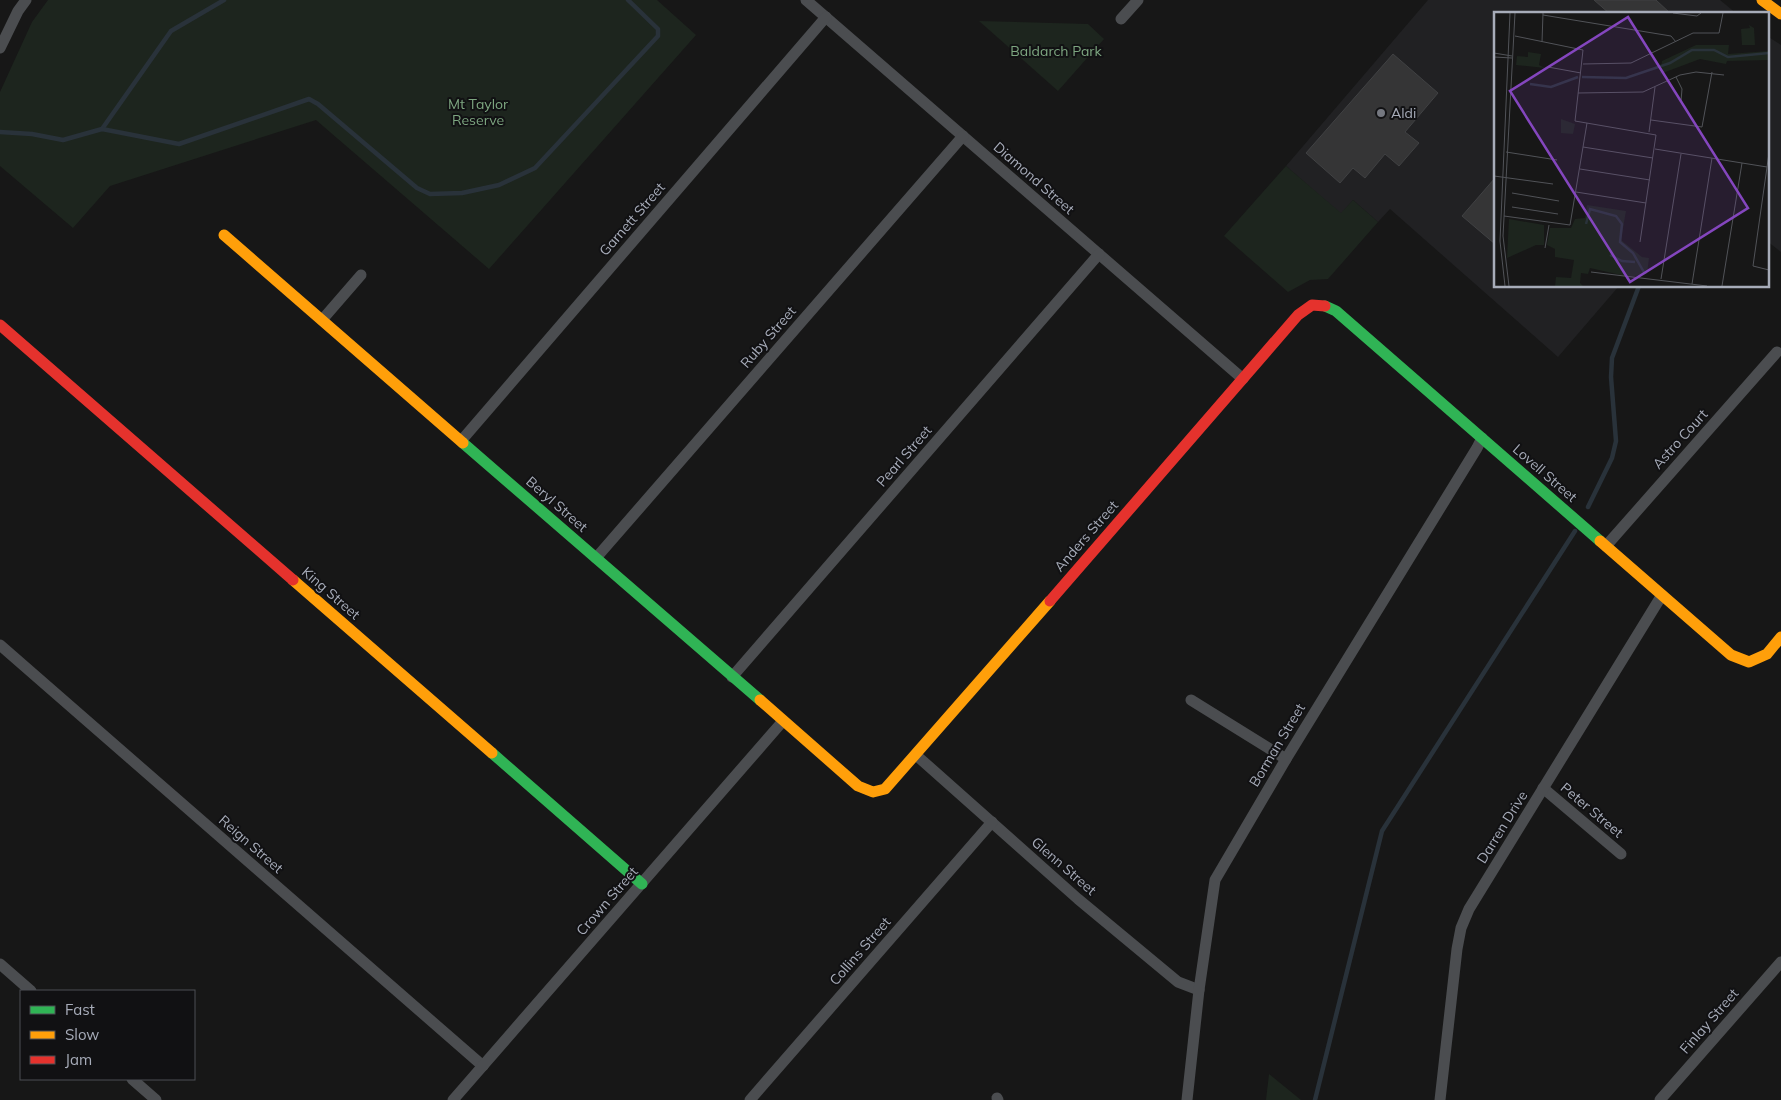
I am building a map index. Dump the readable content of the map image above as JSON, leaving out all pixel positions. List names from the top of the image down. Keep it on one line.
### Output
{"streets":{"street":["Diamond Street","Garnett Street","Ruby Street","Astro Court","Pearl Street","Lovell Street","Beryl Street","Anders Street","King Street","Borman Street","Peter Street","Darren Drive","Reign Street","Glenn Street","Crown Street","Collins Street","Finlay Street"]},"crossings":[["Diamond Street","Garnett Street"],["Diamond Street","Ruby Street"],["Diamond Street","Pearl Street"],["Diamond Street","Anders Street"],["Garnett Street","Beryl Street"],["Ruby Street","Beryl Street"],["Astro Court","Lovell Street"],["Pearl Street","Beryl Street"],["Lovell Street","Anders Street"],["Lovell Street","Borman Street"],["Lovell Street","Darren Drive"],["Beryl Street","Anders Street"],["Beryl Street","Crown Street"],["Anders Street","Glenn Street"],["King Street","Crown Street"],["Borman Street","Glenn Street"],["Peter Street","Darren Drive"],["Reign Street","Crown Street"],["Glenn Street","Collins Street"]],"parks":["Baldarch Park","Mt Taylor Reserve"],"places":["Aldi"],"legend":["Fast","Slow","Jam"]}
